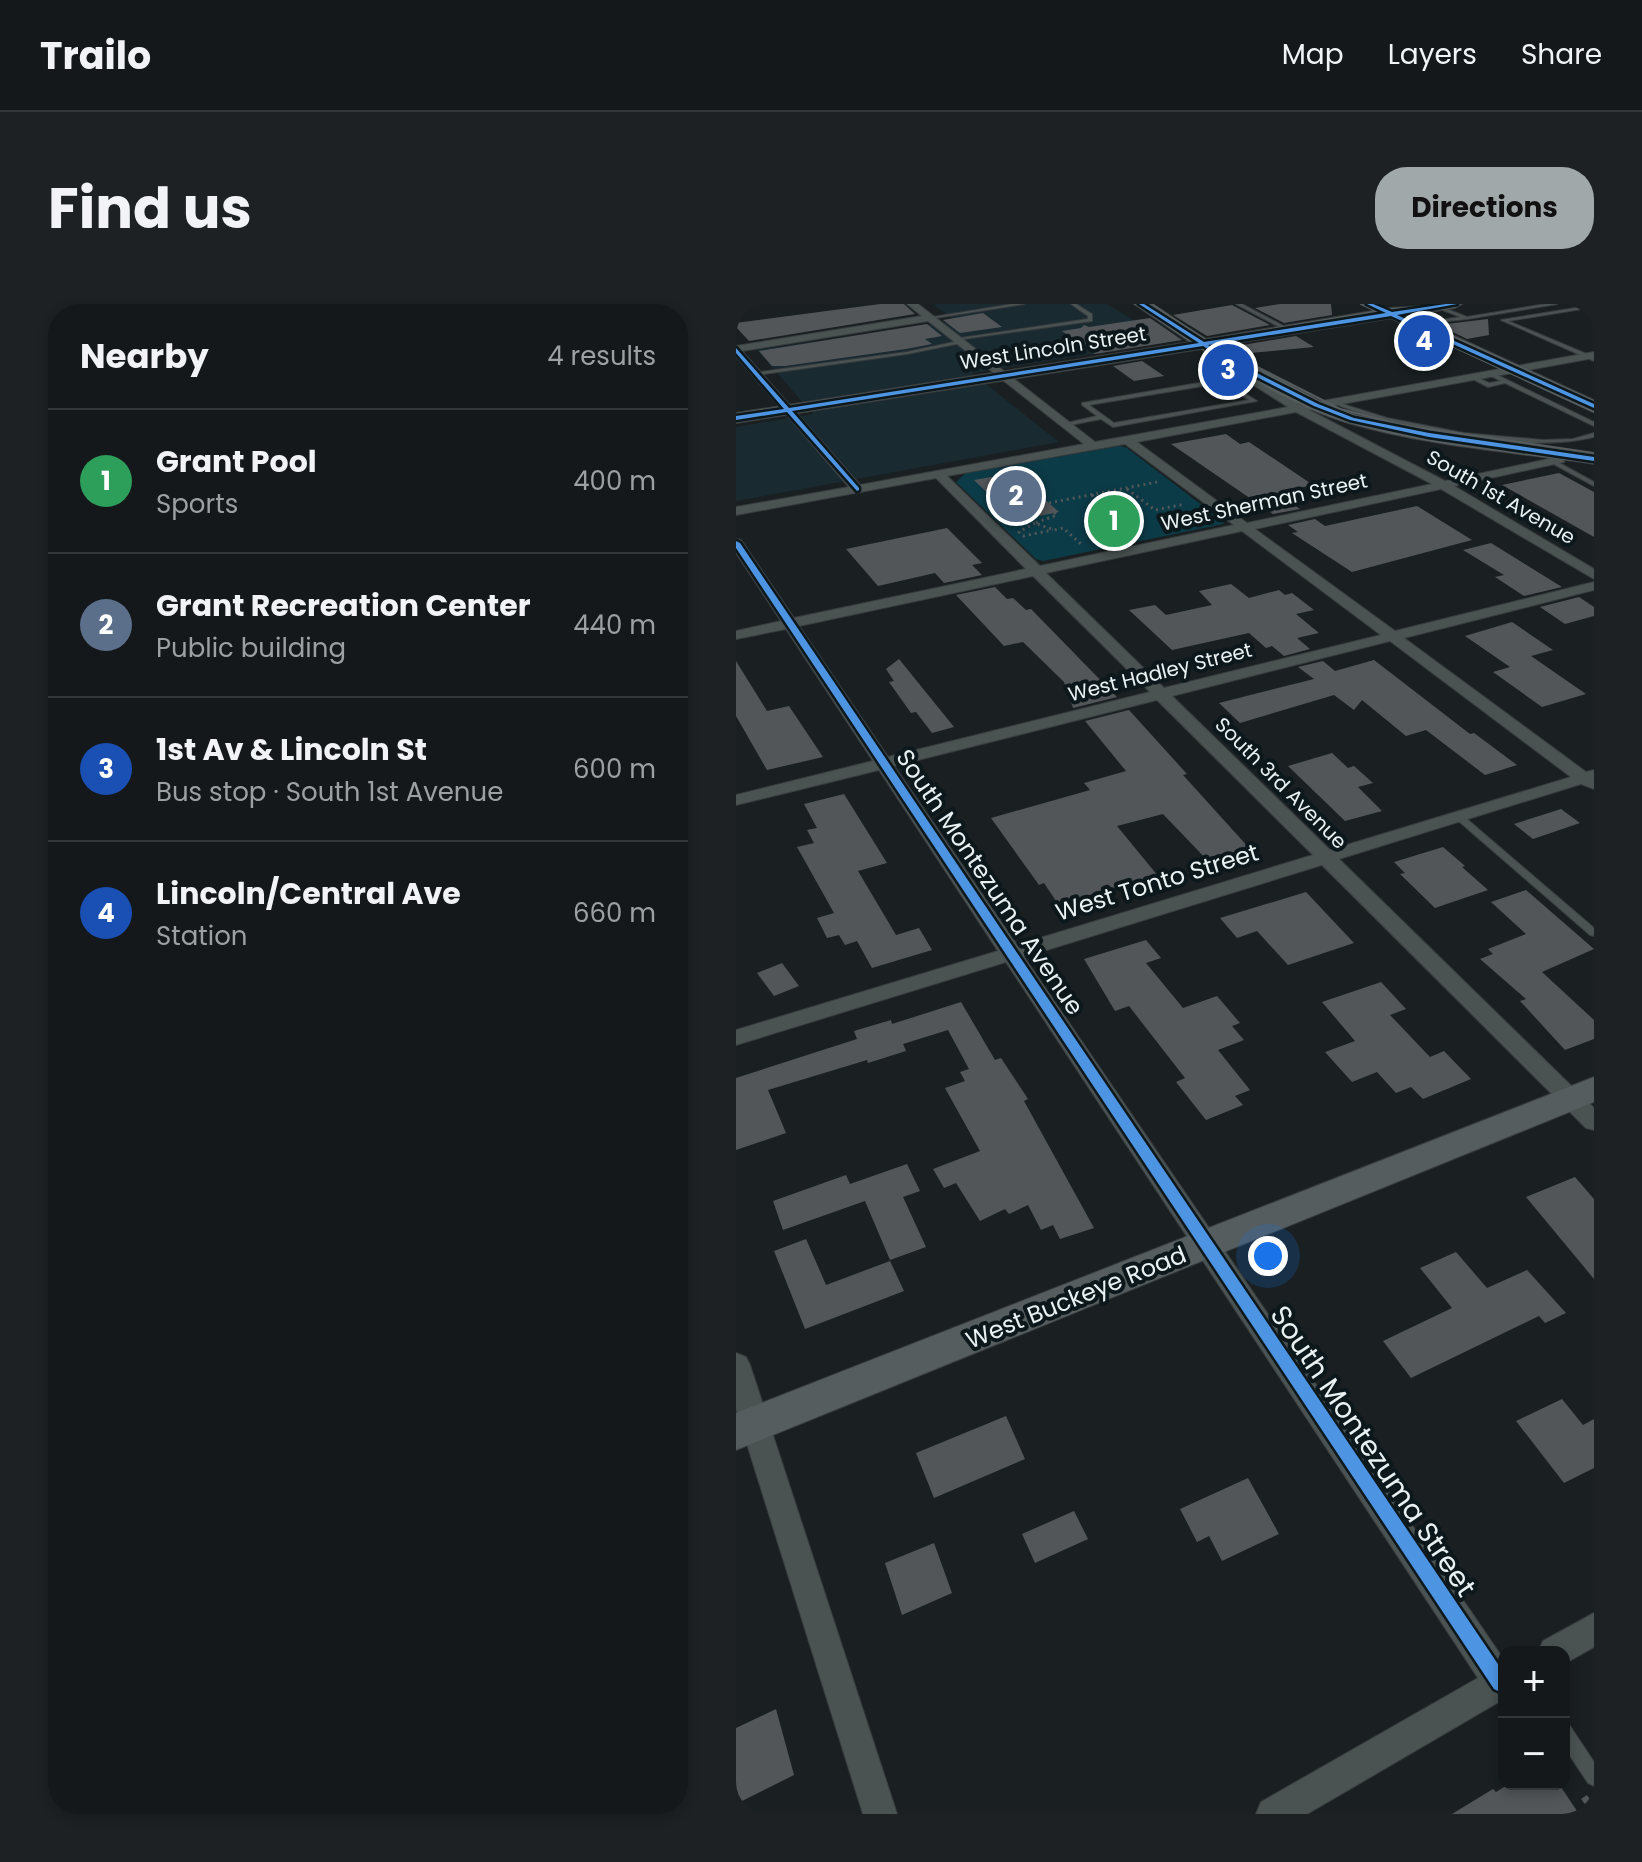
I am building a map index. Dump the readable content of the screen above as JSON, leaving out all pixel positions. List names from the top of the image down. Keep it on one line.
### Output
{"streets":{"main road":["West Lincoln Street","West Buckeye Road"],"street":["South 1st Avenue","West Sherman Street","West Hadley Street","South 3rd Avenue","South Montezuma Avenue","West Tonto Street","South Montezuma Street"]},"crossings":[["South 1st Avenue","West Sherman Street"],["West Sherman Street","South 3rd Avenue"],["West Sherman Street","South Montezuma Avenue"],["West Hadley Street","South 3rd Avenue"],["West Hadley Street","South Montezuma Avenue"],["South 3rd Avenue","West Tonto Street"],["South 3rd Avenue","West Buckeye Road"],["South Montezuma Avenue","West Tonto Street"],["South Montezuma Avenue","West Buckeye Road"],["South Montezuma Avenue","South Montezuma Street"],["West Buckeye Road","South Montezuma Street"]],"page":{"header":"Trailo","nav":["Map","Layers","Share"],"title":"Find us","buttons":"Directions","heading":["Nearby","4 results"],"pins":["4","3","2","1"],"list":[{"mark":"1","name":"Grant Pool","note":"Sports","value":"400 m"},{"mark":"2","name":"Grant Recreation Center","note":"Public building","value":"440 m"},{"mark":"3","name":"1st Av & Lincoln St","note":"Bus stop · South 1st Avenue","value":"600 m"},{"mark":"4","name":"Lincoln/Central Ave","note":"Station","value":"660 m"}],"map_buttons":["+","−"]}}
